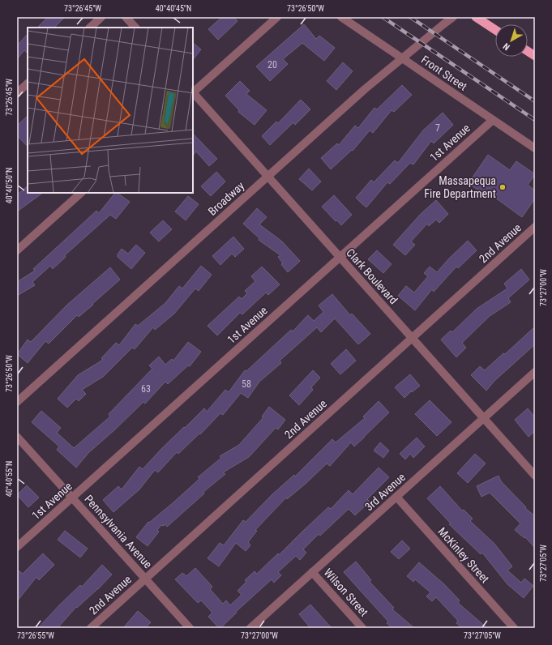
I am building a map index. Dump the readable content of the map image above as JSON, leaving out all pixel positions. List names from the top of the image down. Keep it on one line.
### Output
{"streets":{"street":["Front Street","1st Avenue","Broadway","2nd Avenue","Clark Boulevard","3rd Avenue","Pennsylvania Avenue","McKinley Street","Wilson Street"]},"crossings":[["Front Street","1st Avenue"],["Front Street","Broadway"],["1st Avenue","Clark Boulevard"],["1st Avenue","Pennsylvania Avenue"],["Broadway","Clark Boulevard"],["2nd Avenue","Clark Boulevard"],["2nd Avenue","Pennsylvania Avenue"],["Clark Boulevard","3rd Avenue"],["3rd Avenue","McKinley Street"],["3rd Avenue","Wilson Street"]],"places":["Massapequa Fire Department"],"house_numbers":["20","7","58","63"],"north":"bottom left","coordinates":["73°26'45\"W","40°40'45\"N","73°26'50\"W","40°40'50\"N","73°27'00\"W","40°40'55\"N","73°27'05\"W","73°26'55\"W"]}
